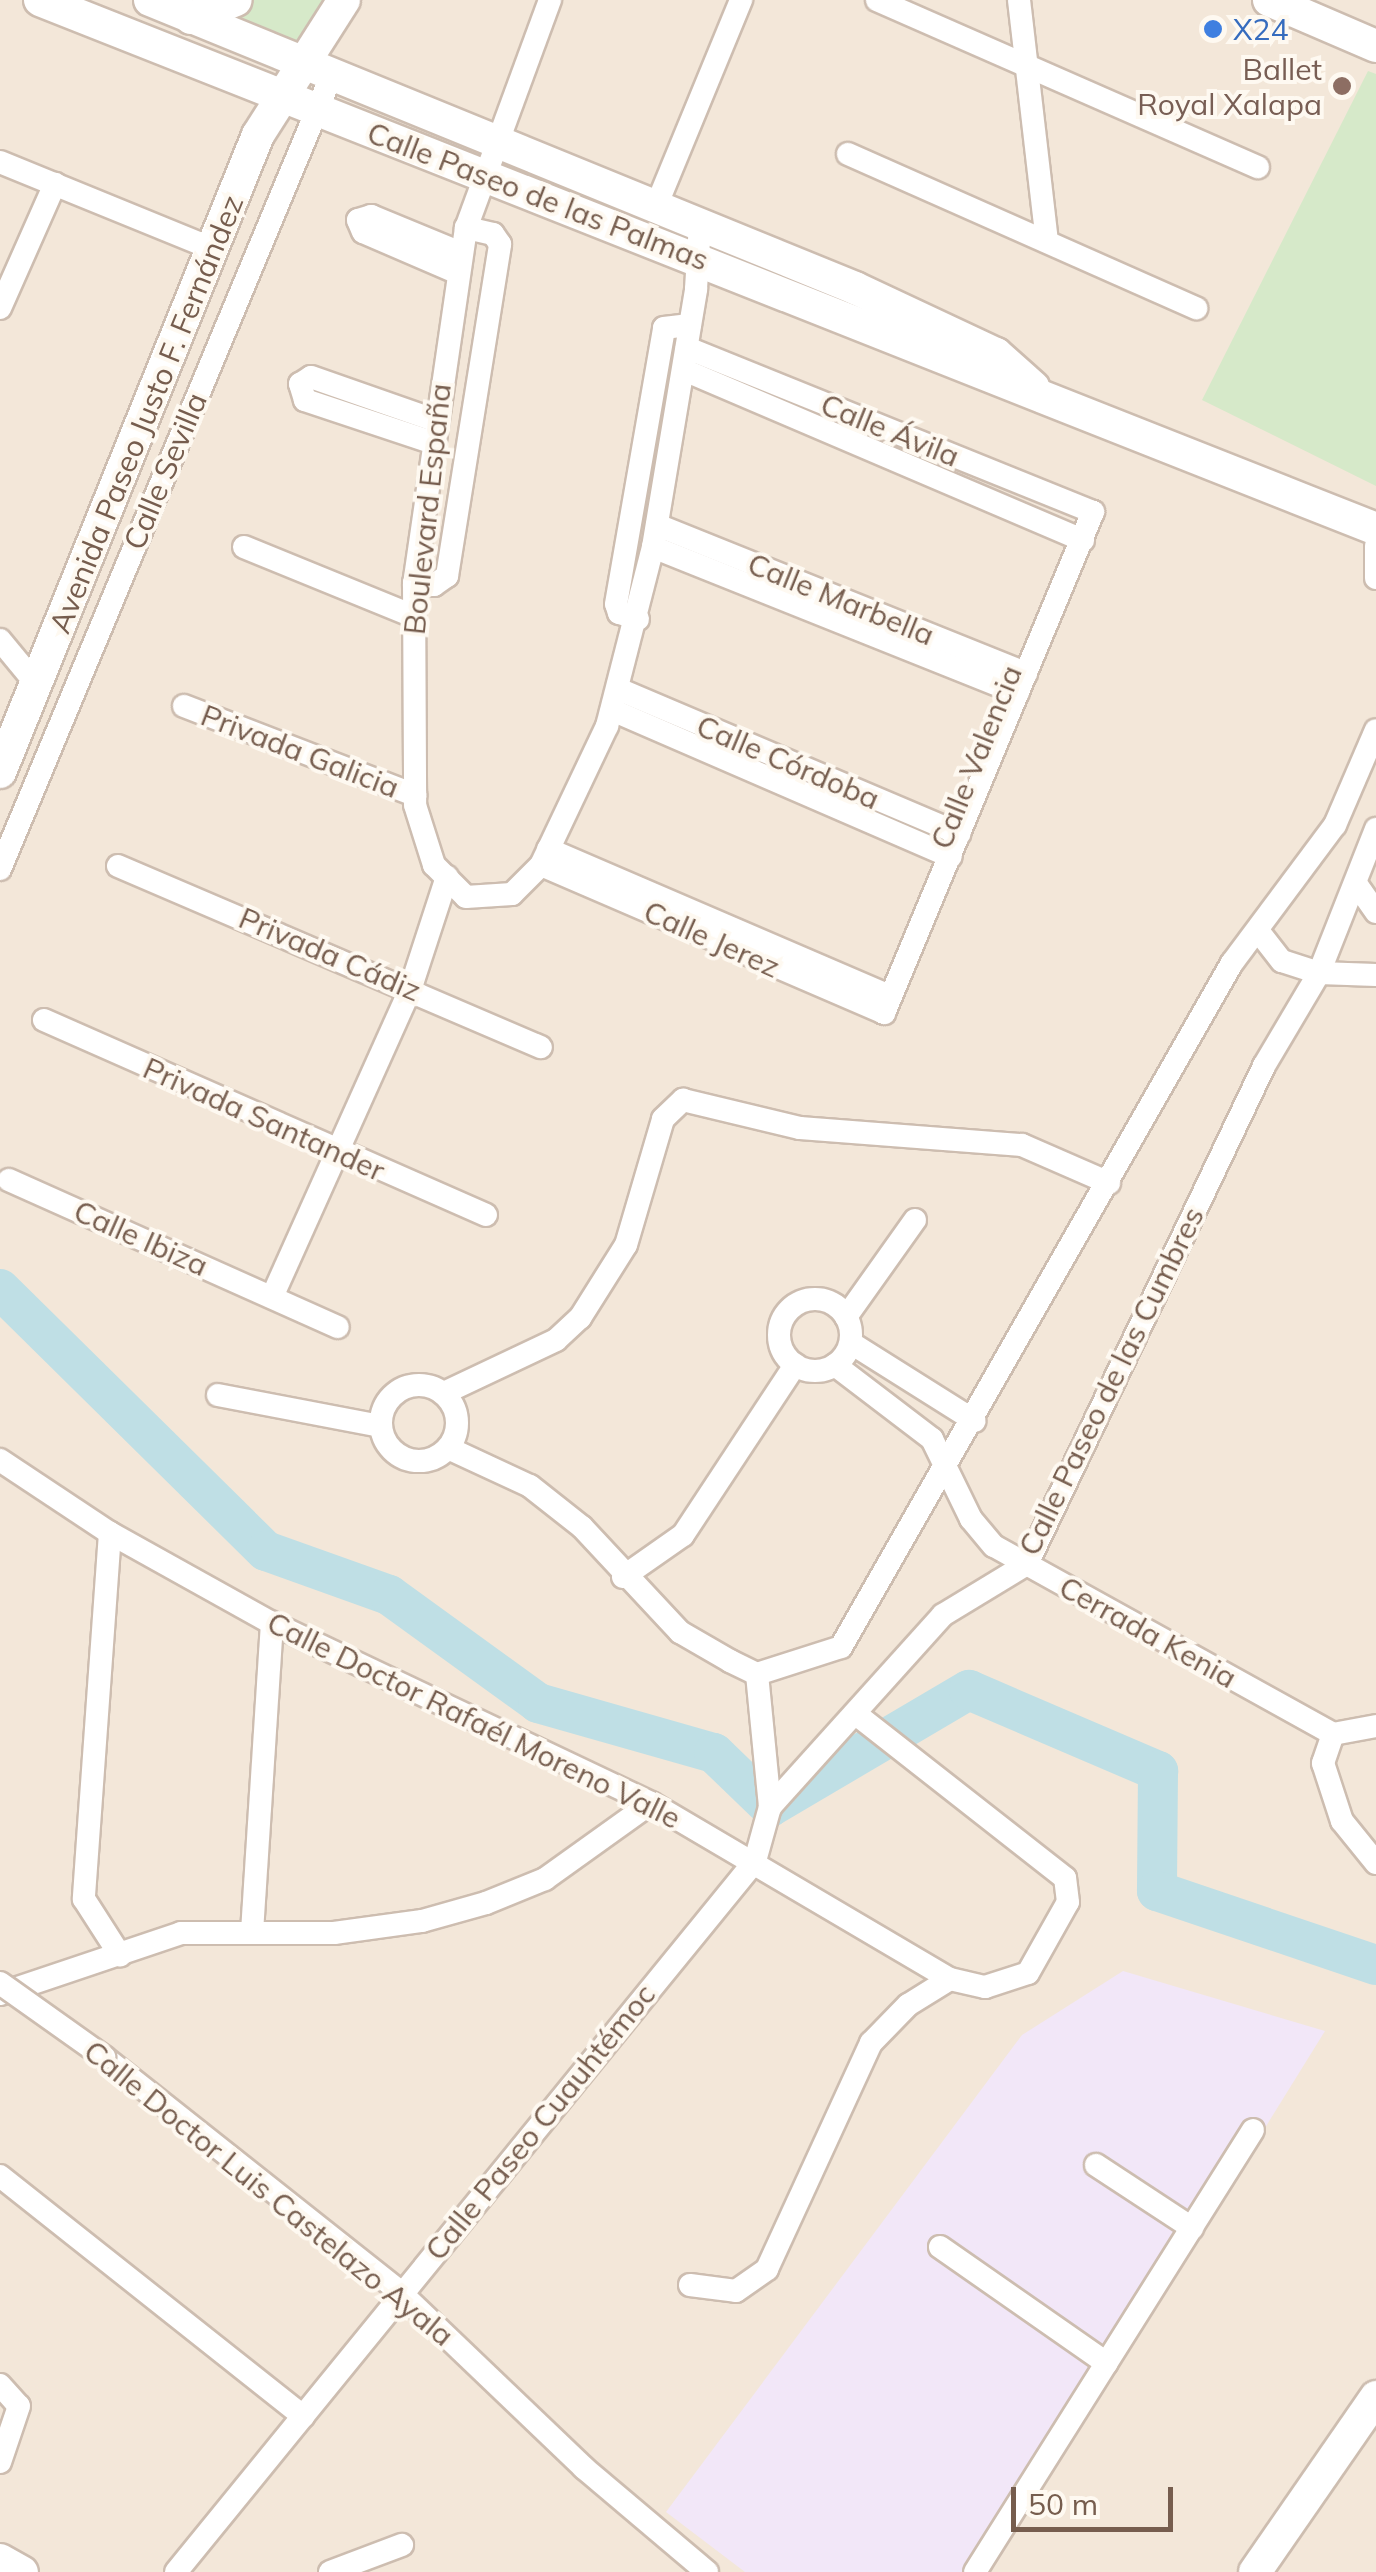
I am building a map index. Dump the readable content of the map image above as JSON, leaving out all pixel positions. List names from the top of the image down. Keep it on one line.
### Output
{"streets":{"street":["Calle Paseo de las Palmas","Avenida Paseo Justo F. Fernández","Calle Ávila","Calle Sevilla","Boulevard España","Calle Marbella","Privada Galicia","Calle Valencia","Calle Córdoba","Calle Jerez","Privada Cádiz","Privada Santander","Calle Ibiza","Calle Paseo de las Cumbres","Cerrada Kenia","Calle Doctor Rafaél Moreno Valle","Calle Paseo Cuauhtémoc","Calle Doctor Luis Castelazo Ayala"]},"crossings":[["Calle Paseo de las Palmas","Avenida Paseo Justo F. Fernández"],["Calle Paseo de las Palmas","Calle Sevilla"],["Calle Paseo de las Palmas","Boulevard España"],["Avenida Paseo Justo F. Fernández","Calle Sevilla"],["Calle Ávila","Calle Valencia"],["Boulevard España","Privada Galicia"],["Calle Marbella","Calle Valencia"],["Calle Valencia","Calle Córdoba"],["Calle Valencia","Calle Jerez"],["Calle Paseo de las Cumbres","Cerrada Kenia"],["Calle Paseo de las Cumbres","Calle Doctor Rafaél Moreno Valle"],["Calle Paseo de las Cumbres","Calle Paseo Cuauhtémoc"],["Calle Doctor Rafaél Moreno Valle","Calle Paseo Cuauhtémoc"],["Calle Paseo Cuauhtémoc","Calle Doctor Luis Castelazo Ayala"]],"places":["X24","Ballet Royal Xalapa"],"scale_bar":"50 m"}
